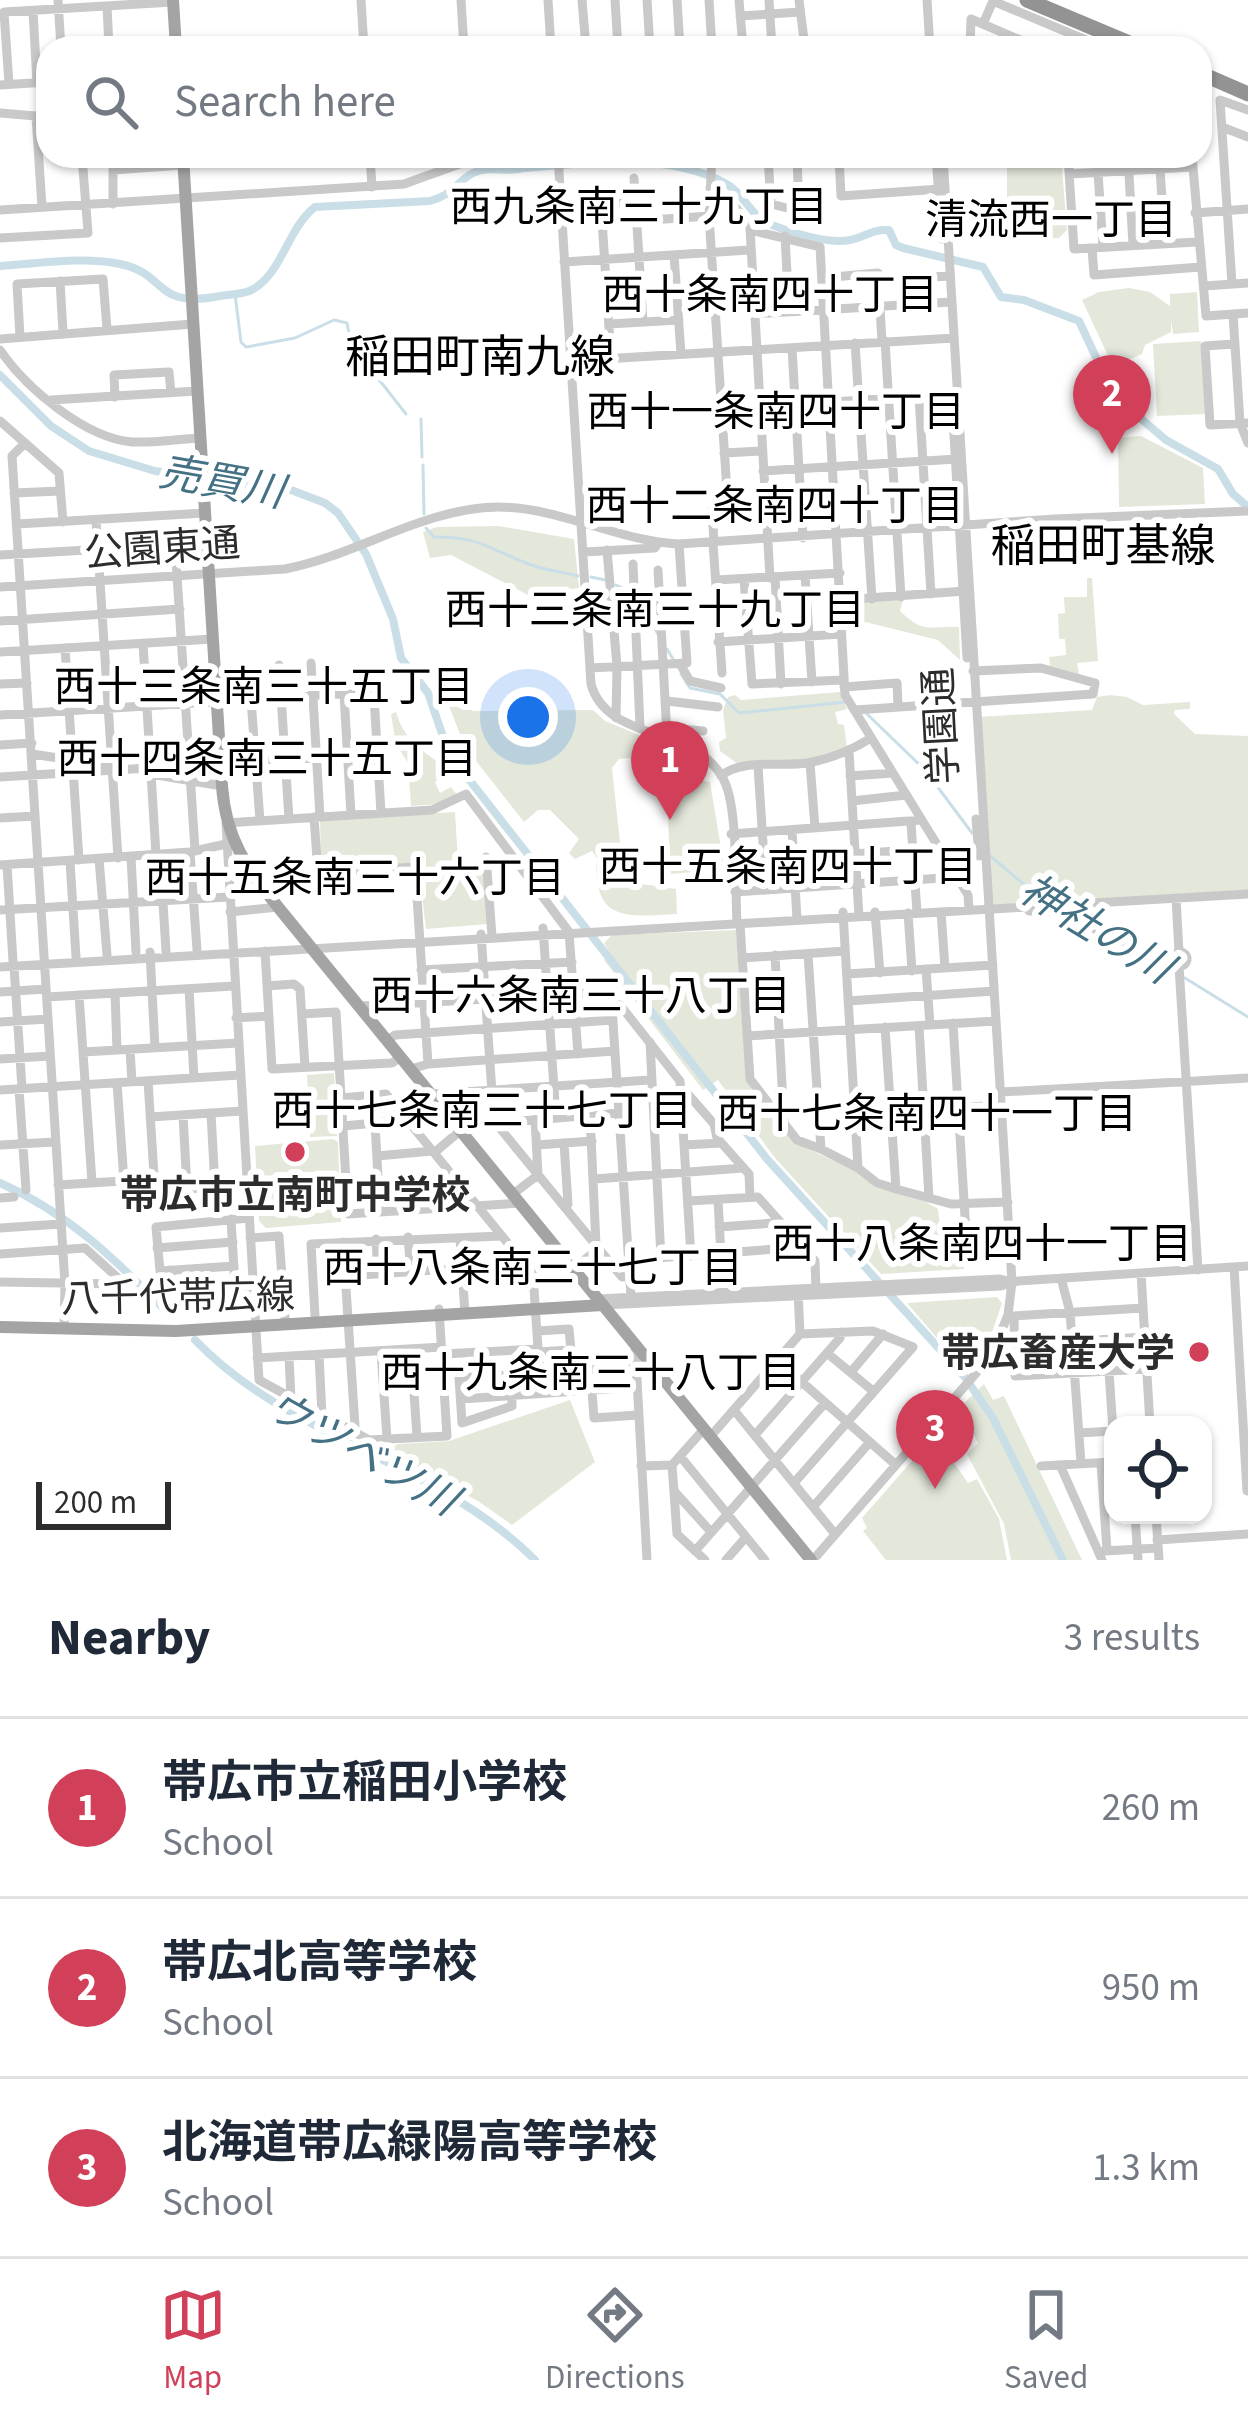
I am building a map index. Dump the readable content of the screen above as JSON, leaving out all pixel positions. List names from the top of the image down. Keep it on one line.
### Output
{"streets":{"main road":["八千代帯広線"],"street":["公園東通","学園通"]},"crossings":[["公園東通","学園通"]],"districts":["西九条南三十九丁目","清流西一丁目","西十条南四十丁目","稲田町南九線","西十一条南四十丁目","西十二条南四十丁目","稲田町基線","西十三条南三十九丁目","西十三条南三十五丁目","西十四条南三十五丁目","西十五条南四十丁目","西十五条南三十六丁目","西十六条南三十八丁目","西十七条南三十七丁目","西十七条南四十一丁目","西十八条南四十一丁目","西十八条南三十七丁目","西十九条南三十八丁目"],"water":["売買川","神社の川","ウツベツ川"],"places":["帯広市立南町中学校","帯広畜産大学"],"scale_bar":"200 m","page":{"search":"Search here","pins":["2","1","3"],"scale":"200 m","heading":["Nearby","3 results"],"list":[{"mark":"1","name":"帯広市立稲田小学校","note":"School","value":"260 m"},{"mark":"2","name":"帯広北高等学校","note":"School","value":"950 m"},{"mark":"3","name":"北海道帯広緑陽高等学校","note":"School","value":"1.3 km"}],"nav":["Map","Directions","Saved"]}}
